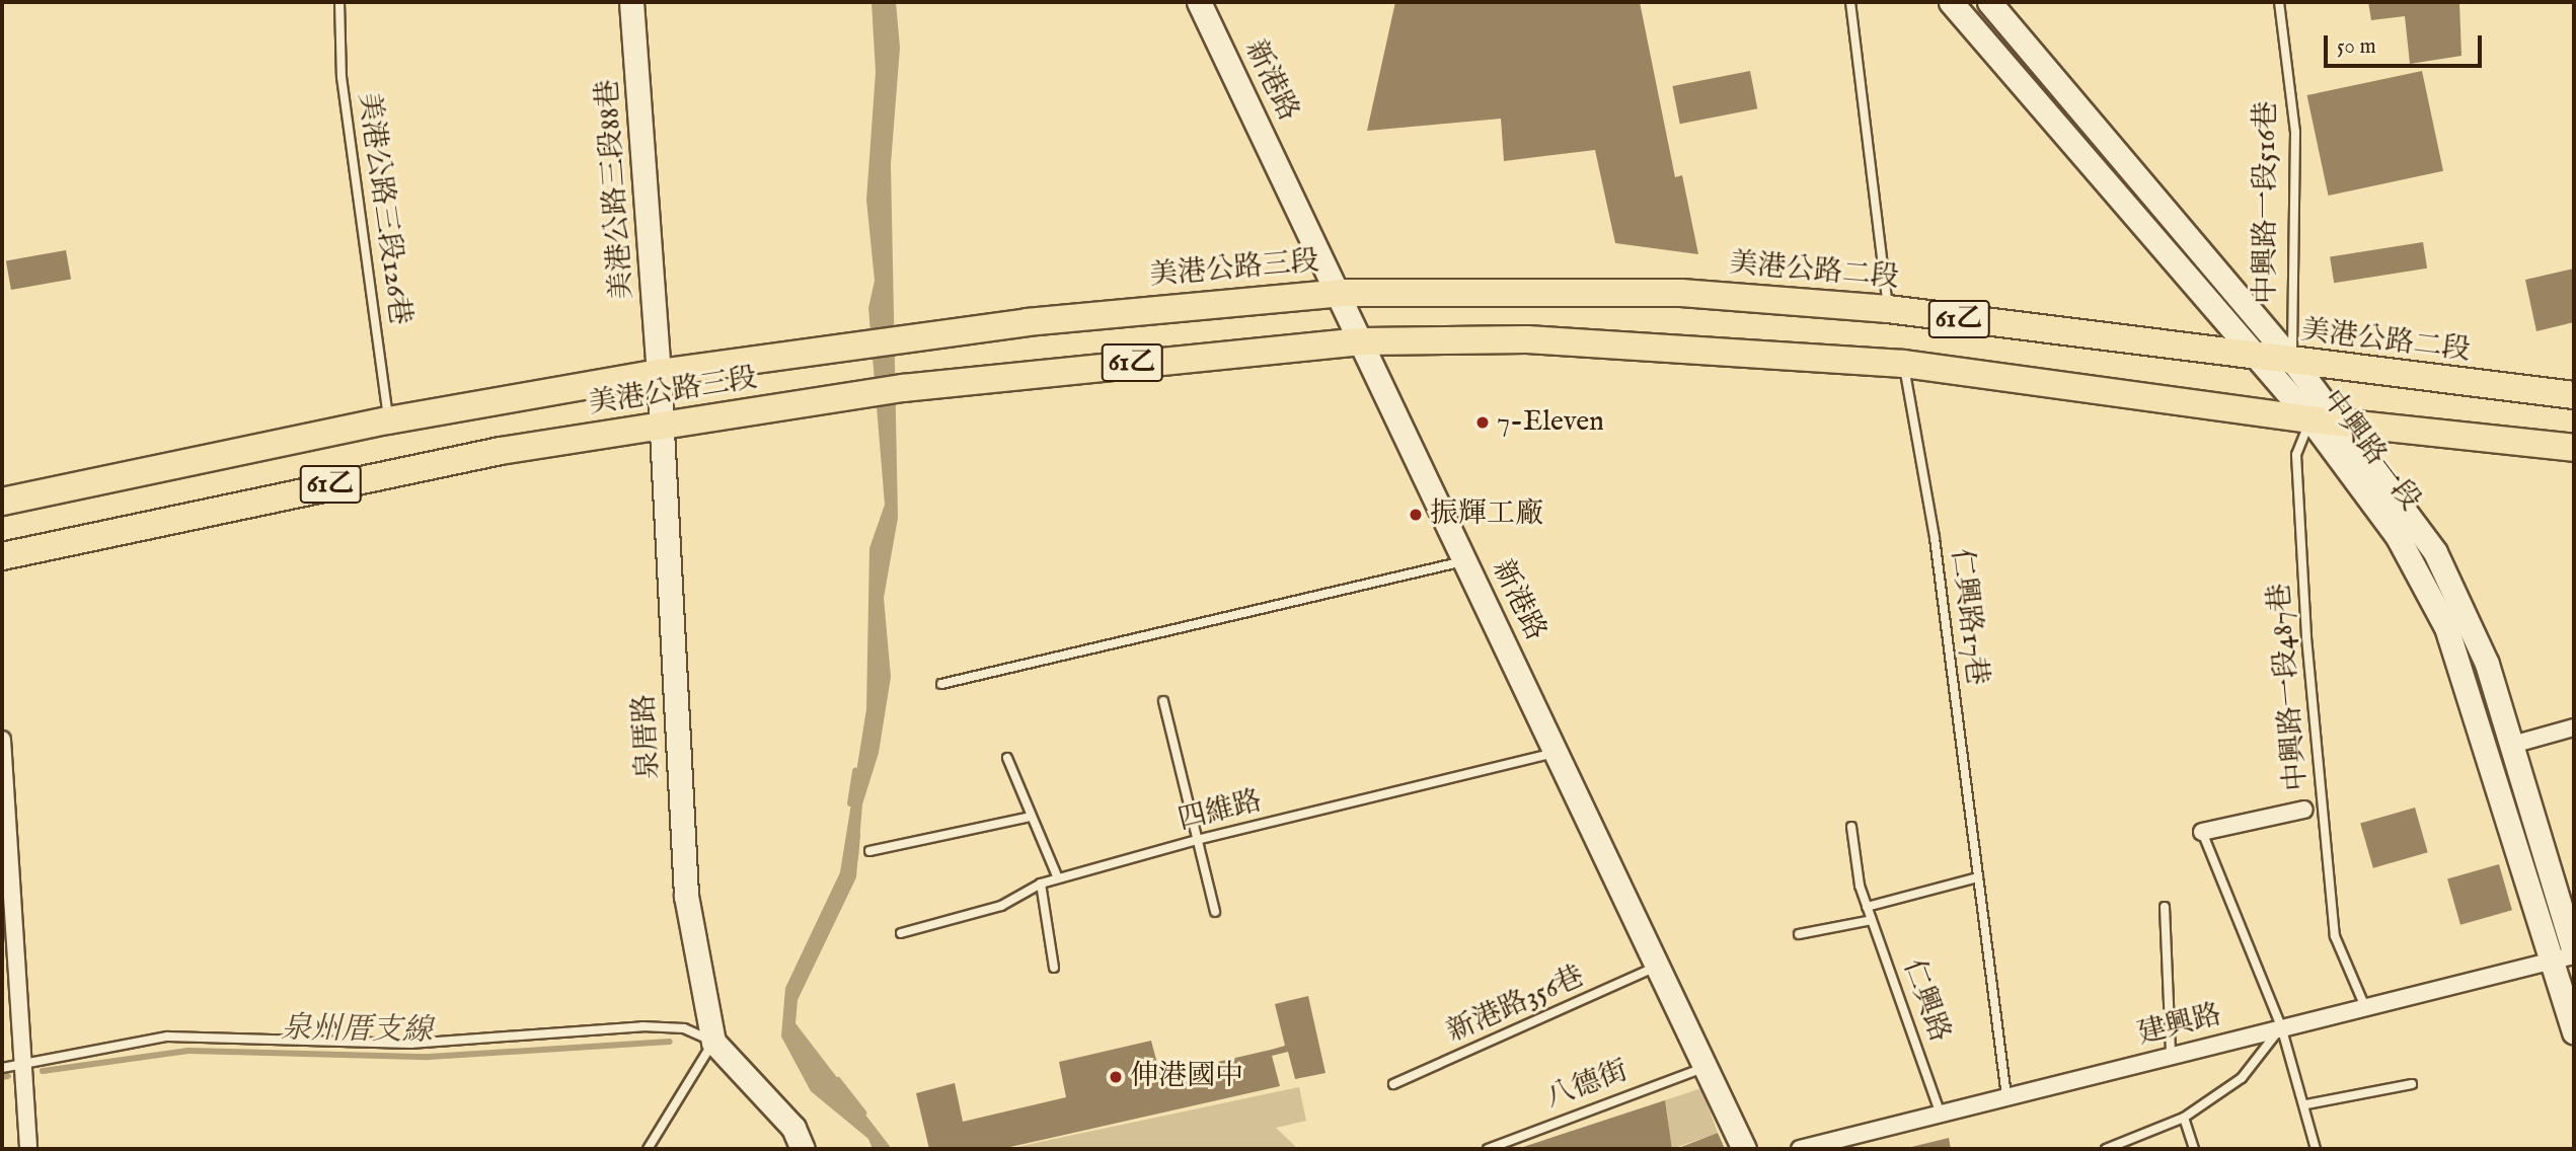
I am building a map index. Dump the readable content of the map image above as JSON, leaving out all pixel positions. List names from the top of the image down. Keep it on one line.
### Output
{"streets":{"main road":["美港公路三段","美港公路二段","61乙"],"street":["新港路","美港公路三段88巷","中興路一段","泉厝路","建興路"],"lane":["中興路一段516巷","美港公路三段126巷","仁興路17巷","中興路一段487巷","四維路","仁興路","新港路356巷","八德街"]},"crossings":[["新港路","美港公路三段"],["新港路","美港公路二段"],["新港路","61乙"],["新港路","四維路"],["新港路","新港路356巷"],["新港路","八德街"],["美港公路三段88巷","美港公路三段"],["美港公路三段88巷","泉厝路"],["中興路一段516巷","美港公路二段"],["中興路一段516巷","中興路一段"],["美港公路三段126巷","美港公路三段"],["美港公路三段","美港公路二段"],["美港公路三段","61乙"],["美港公路三段","泉厝路"],["美港公路二段","中興路一段"],["61乙","中興路一段"],["61乙","仁興路17巷"],["61乙","中興路一段487巷"],["中興路一段","中興路一段487巷"],["中興路一段","建興路"],["仁興路17巷","建興路"],["中興路一段487巷","建興路"],["仁興路","建興路"]],"water":["泉州厝支線"],"places":["7-Eleven","振輝工廠","伸港國中"],"scale_bar":"50 m"}
